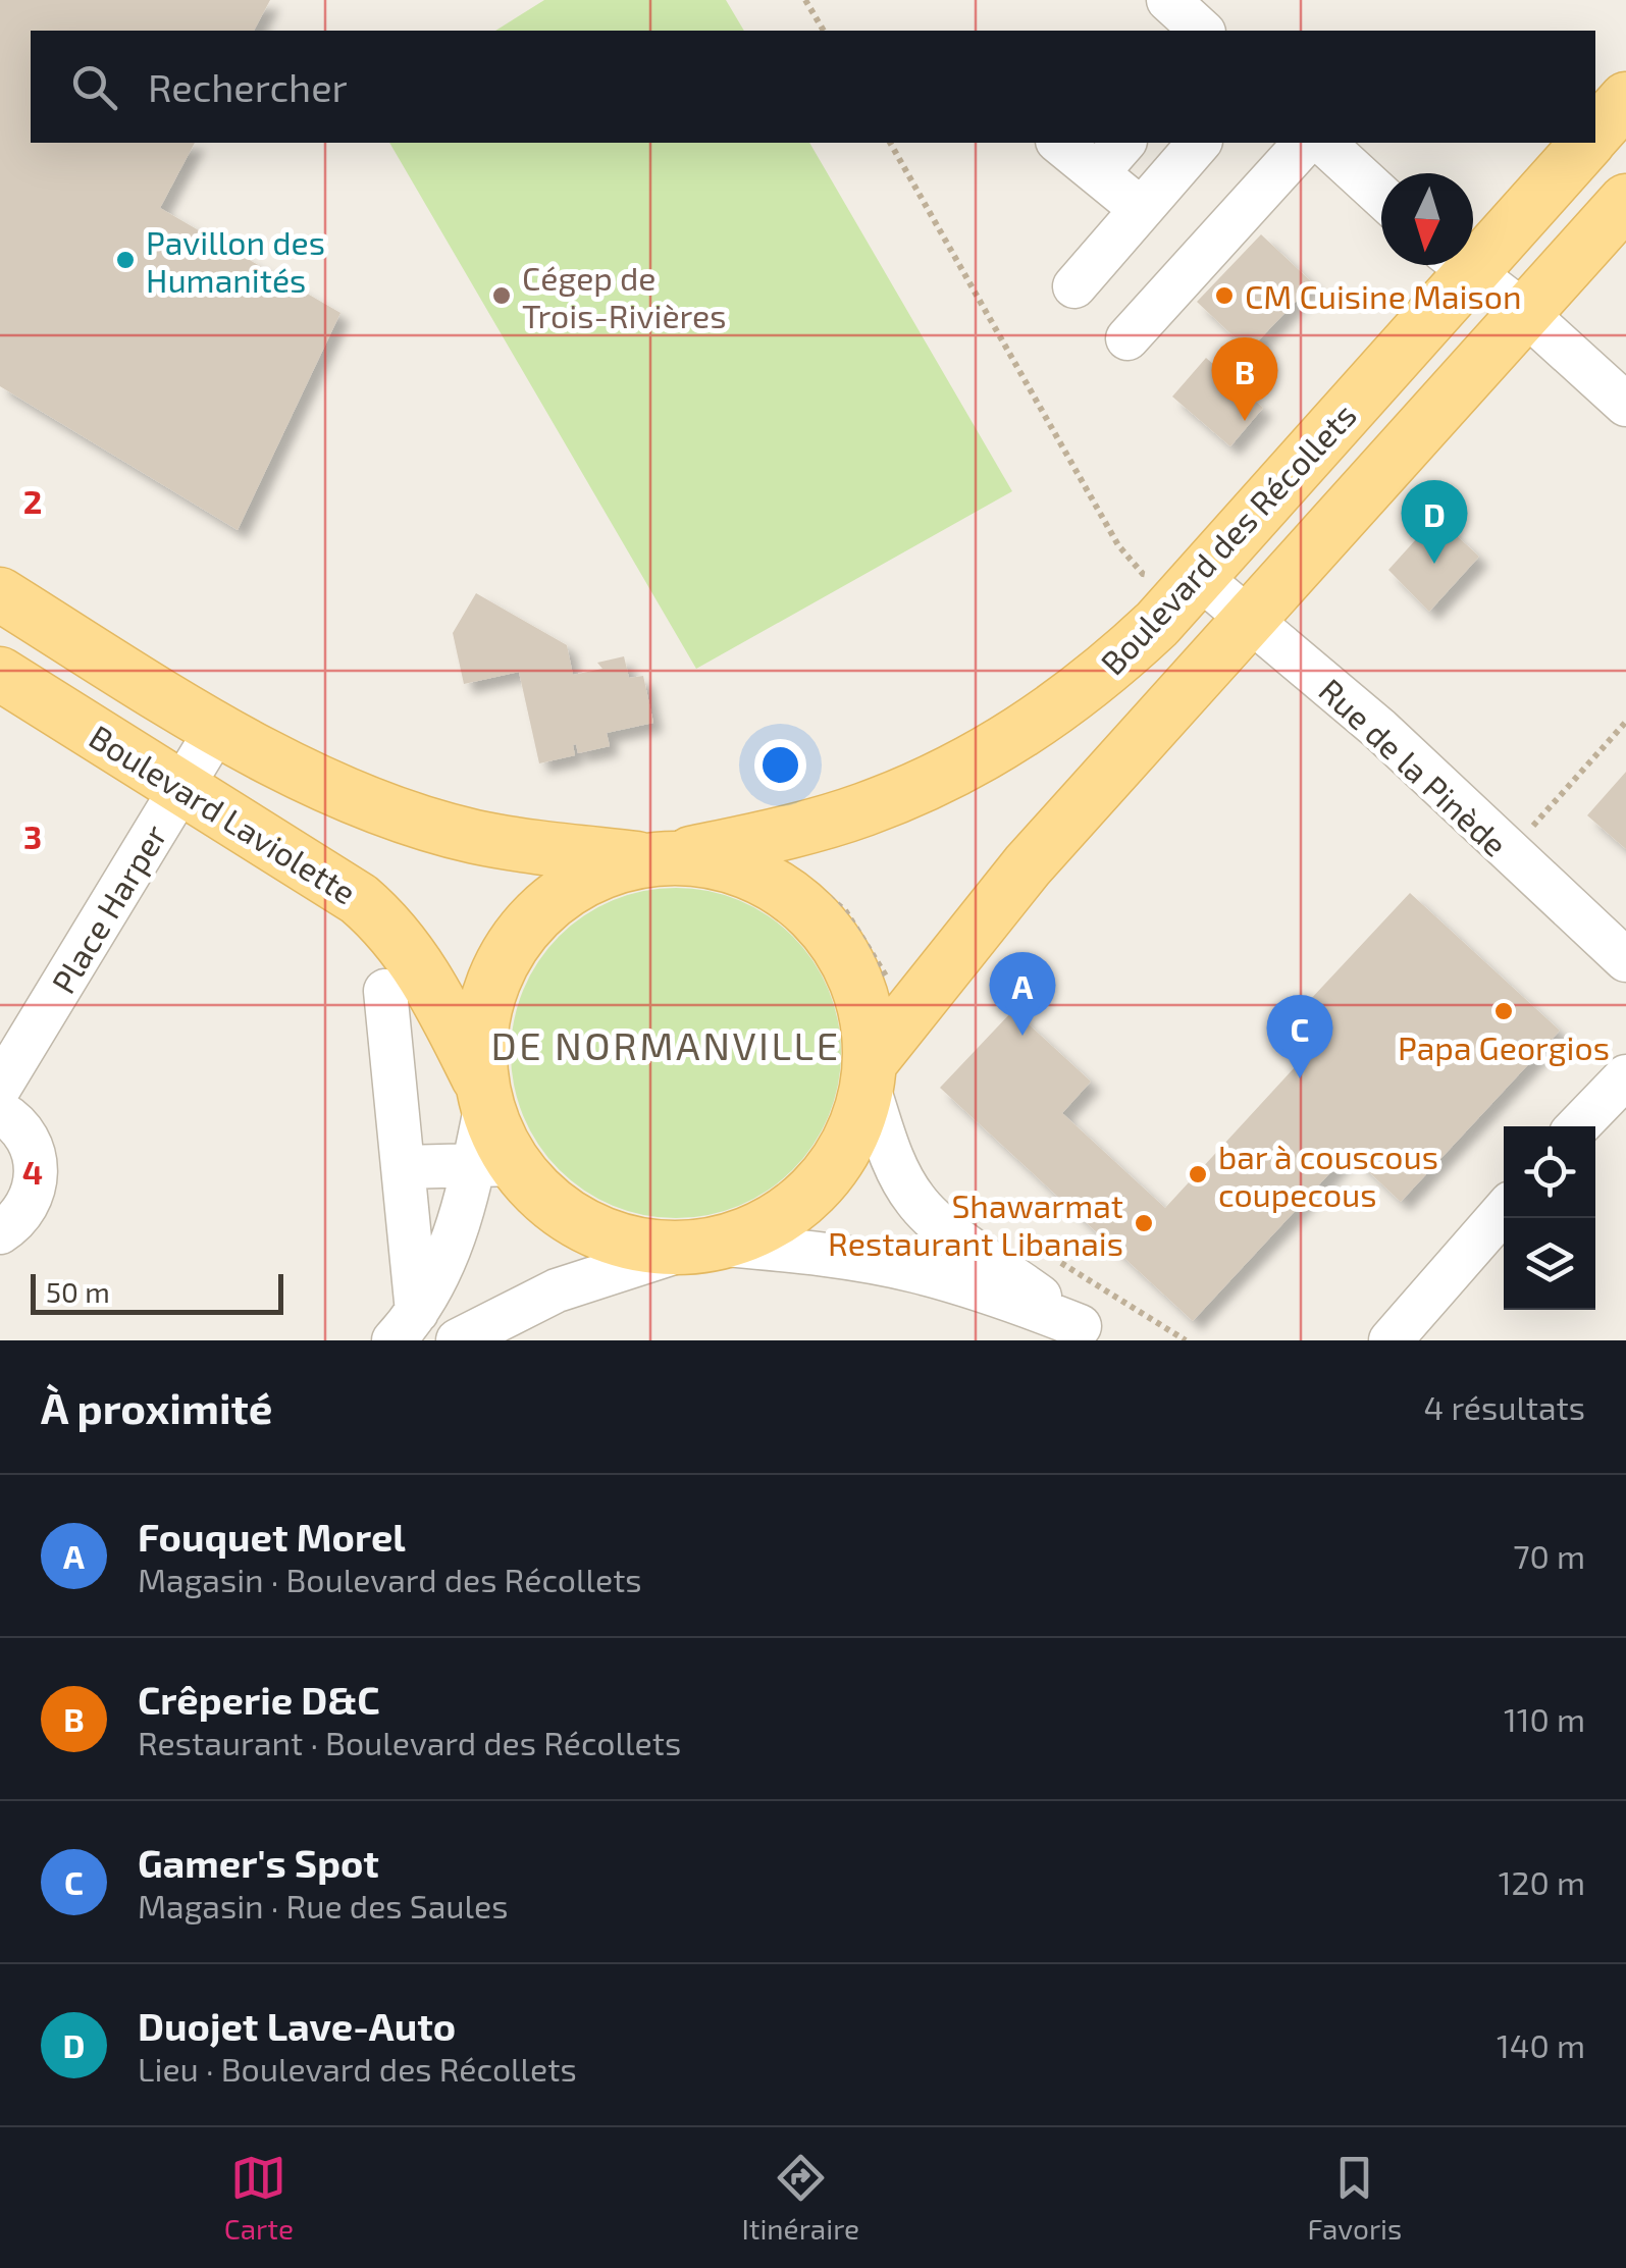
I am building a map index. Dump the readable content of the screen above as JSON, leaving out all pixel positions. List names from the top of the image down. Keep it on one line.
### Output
{"streets":{"main road":["Boulevard des Récollets","Boulevard Laviolette"],"street":["Rue de la Pinède","Place Harper"]},"crossings":[["Boulevard des Récollets","Rue de la Pinède"],["Boulevard des Récollets","Boulevard Laviolette"],["Boulevard Laviolette","Place Harper"]],"districts":["DE NORMANVILLE"],"places":["Pavillon des Humanités","Cégep de Trois-Rivières","CM Cuisine Maison","Papa Georgios","bar à couscous coupecous","Shawarmat Restaurant Libanais"],"scale_bar":"50 m","north":"bottom","page":{"search":"Rechercher","pins":["B","D","A","C"],"scale":"50 m","heading":["À proximité","4 résultats"],"list":[{"mark":"A","name":"Fouquet Morel","note":"Magasin · Boulevard des Récollets","value":"70 m"},{"mark":"B","name":"Crêperie D&C","note":"Restaurant · Boulevard des Récollets","value":"110 m"},{"mark":"C","name":"Gamer's Spot","note":"Magasin · Rue des Saules","value":"120 m"},{"mark":"D","name":"Duojet Lave-Auto","note":"Lieu · Boulevard des Récollets","value":"140 m"}],"nav":["Carte","Itinéraire","Favoris"]},"grid":{"rows":["2","3","4"]}}
